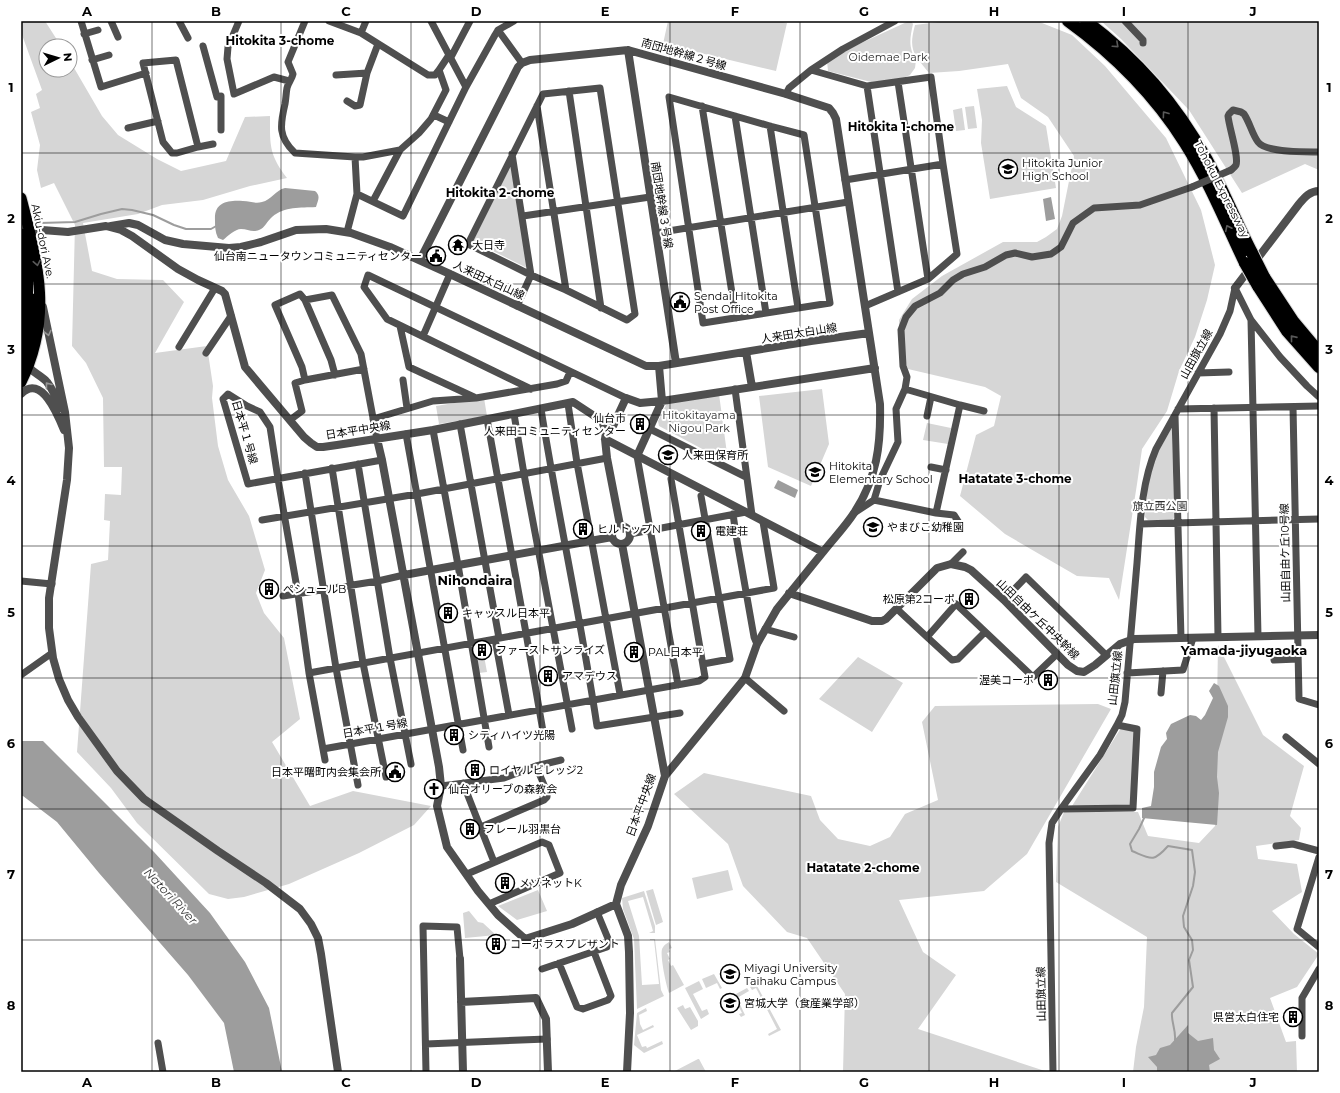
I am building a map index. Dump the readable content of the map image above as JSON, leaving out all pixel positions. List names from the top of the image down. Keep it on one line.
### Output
{"streets":{"highway":["Tohoku Expressway","Akiu-dori Ave."],"street":["南団地幹線２号線","南団地幹線３号線","人来田太白山線","山田旗立線","日本平中央線","日本平１号線","山田自由ケ丘10号線","山田自由ケ丘中央幹線"]},"crossings":[["南団地幹線２号線","南団地幹線３号線"],["南団地幹線２号線","人来田太白山線"],["南団地幹線２号線","日本平中央線"],["南団地幹線３号線","人来田太白山線"],["Akiu-dori Ave.","日本平中央線"],["人来田太白山線","日本平中央線"],["山田旗立線","山田自由ケ丘中央幹線"],["日本平中央線","日本平１号線"],["山田自由ケ丘10号線","山田自由ケ丘中央幹線"]],"districts":["Hitokita 3-chome","Hitokita 1-chome","Hitokita 2-chome","Hatatate 3-chome","Nihondaira","Yamada-jiyugaoka","Hatatate 2-chome"],"water":["Natori River"],"parks":["Oidemae Park","Hitokitayama Nigou Park","旗立西公園"],"places":{"school or university":["Hitokita Junior High School","人来田保育所","Hitokita Elementary School","やまびこ幼稚園","Miyagi University Taihaku Campus","宮城大学（食産業学部）"],"temple":["大日寺"],"public building":["仙台南ニュータウンコミュニティセンター","Sendai Hitokita Post Office","日本平曙町内会集会所"],"building":["仙台市 人来田コミュニティセンター","ヒルトップN","電建荘","ぺシュールB","松原第2コーポ","キャッスル日本平","ファーストサンライズ","PAL日本平","アマデウス","渥美コーポ","シティハイツ光陽","ロイヤルビレッジ2","フレール羽黒台","メゾネットK","コーポラスプレザント","県営太白住宅"],"church":["仙台オリーブの森教会"]},"north":"right","grid":{"columns":["A","B","C","D","E","F","G","H","I","J"],"rows":["1","2","3","4","5","6","7","8"]}}
